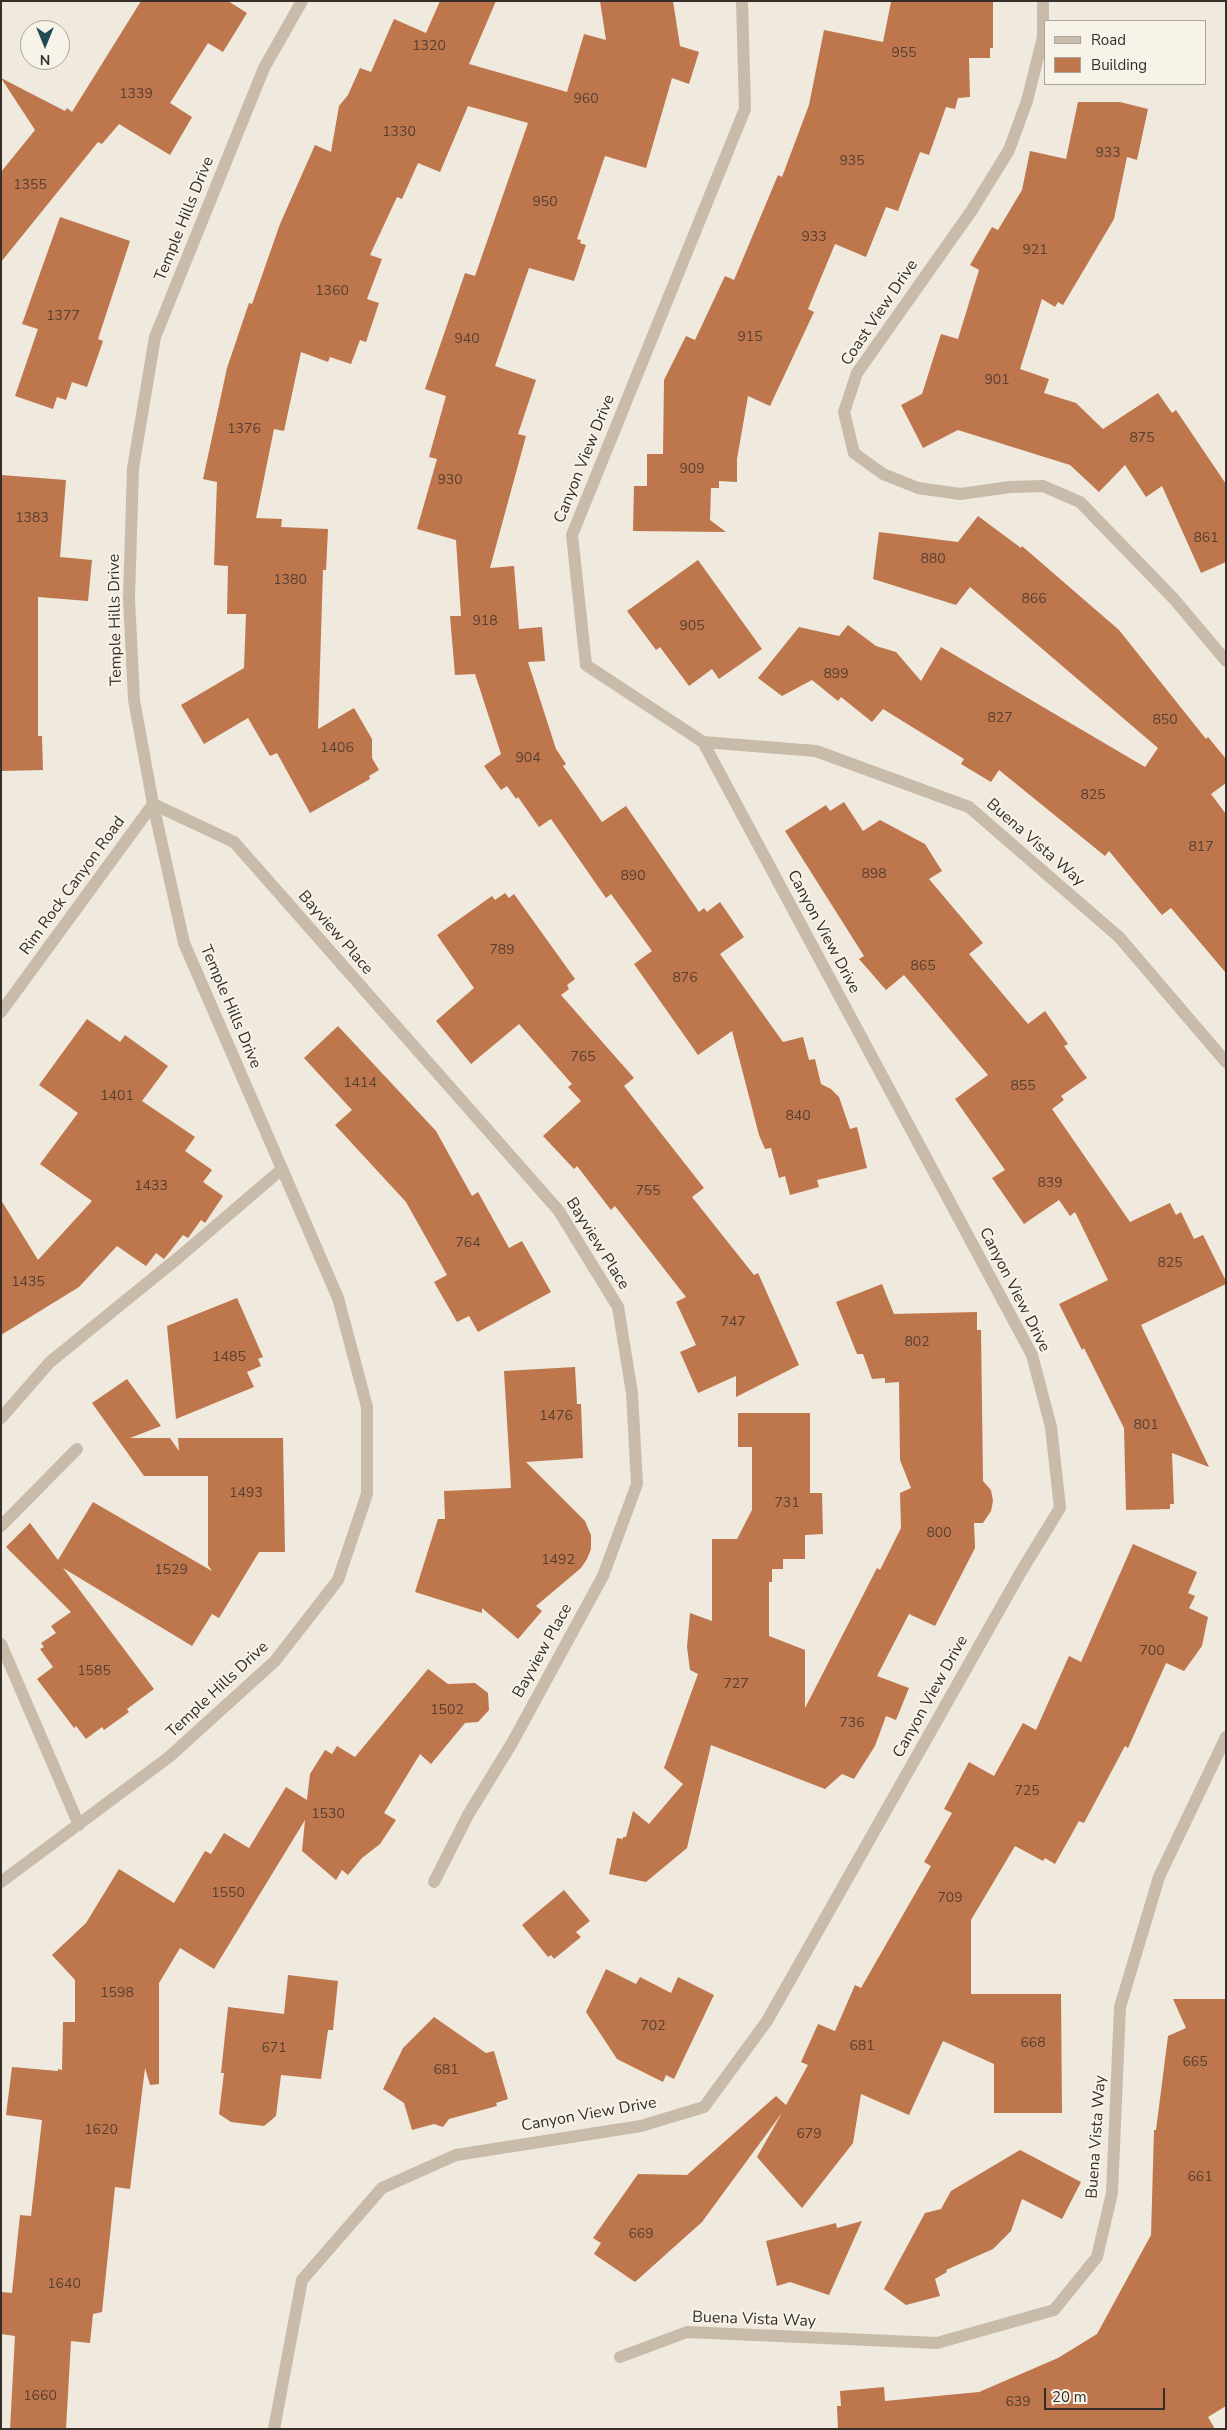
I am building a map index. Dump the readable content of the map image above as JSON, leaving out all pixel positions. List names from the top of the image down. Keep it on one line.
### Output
{"streets":{"street":["Temple Hills Drive","Coast View Drive","Canyon View Drive","Buena Vista Way","Rim Rock Canyon Road","Bayview Place"]},"crossings":[["Temple Hills Drive","Rim Rock Canyon Road"],["Temple Hills Drive","Bayview Place"],["Canyon View Drive","Buena Vista Way"],["Rim Rock Canyon Road","Bayview Place"]],"house_numbers":["1320","955","1339","960","1330","933","935","1355","950","933","921","1360","1377","915","940","901","1376","875","909","930","1383","861","880","1380","866","918","905","899","827","850","1406","904","825","817","898","890","789","865","876","765","1414","855","1401","840","839","1433","755","764","825","1435","747","802","1485","1476","801","1493","731","800","1492","1529","700","1585","727","1502","736","725","1530","1550","709","1598","702","668","681","671","665","681","1620","679","661","669","1640","1660","639"],"legend":["Road","Building"],"scale_bar":"20 m","north":"bottom"}
